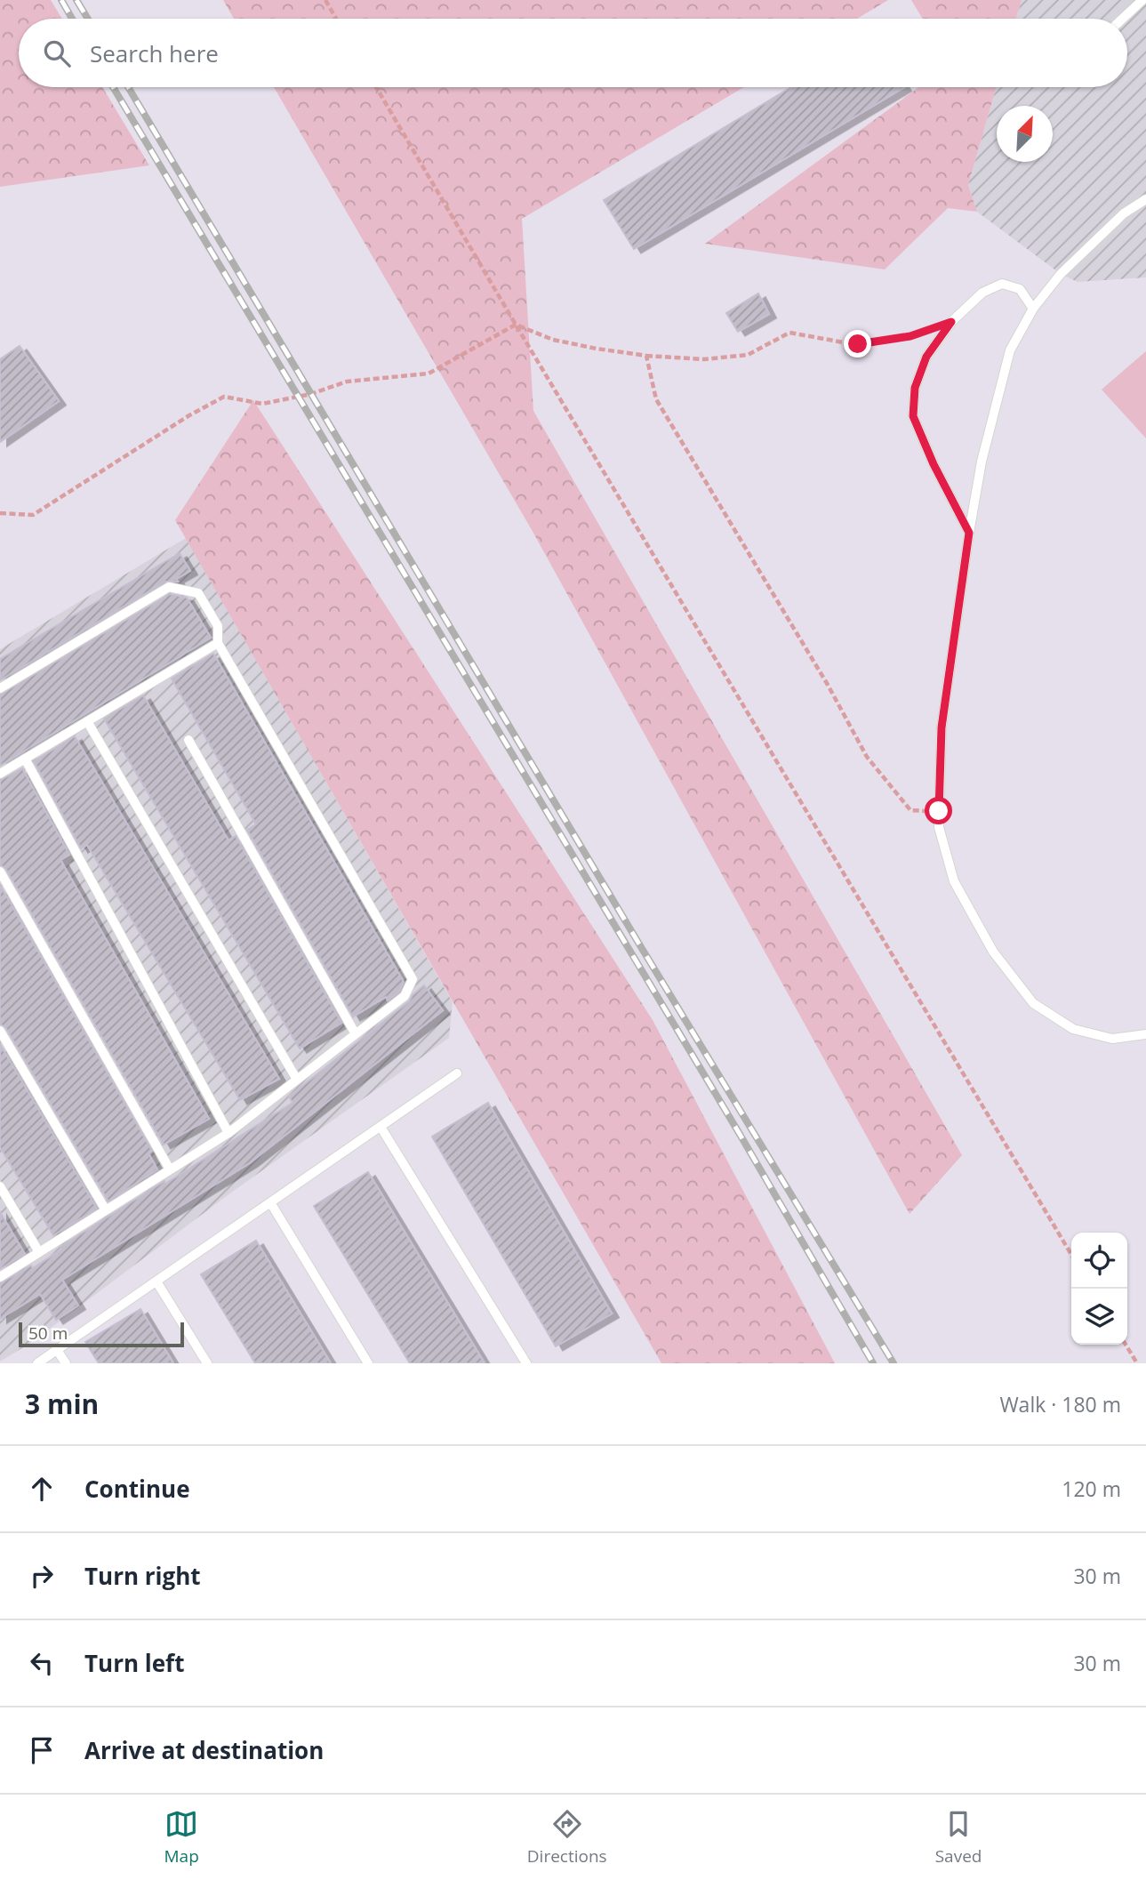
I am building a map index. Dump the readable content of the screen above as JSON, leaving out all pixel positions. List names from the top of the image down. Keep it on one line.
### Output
{"scale_bar":"50 m","north":"top right","page":{"search":"Search here","scale":"50 m","heading":["3 min","Walk · 180 m"],"list":[["Continue","120 m"],["Turn right","30 m"],["Turn left","30 m"],"Arrive at destination"],"nav":["Map","Directions","Saved"]}}
